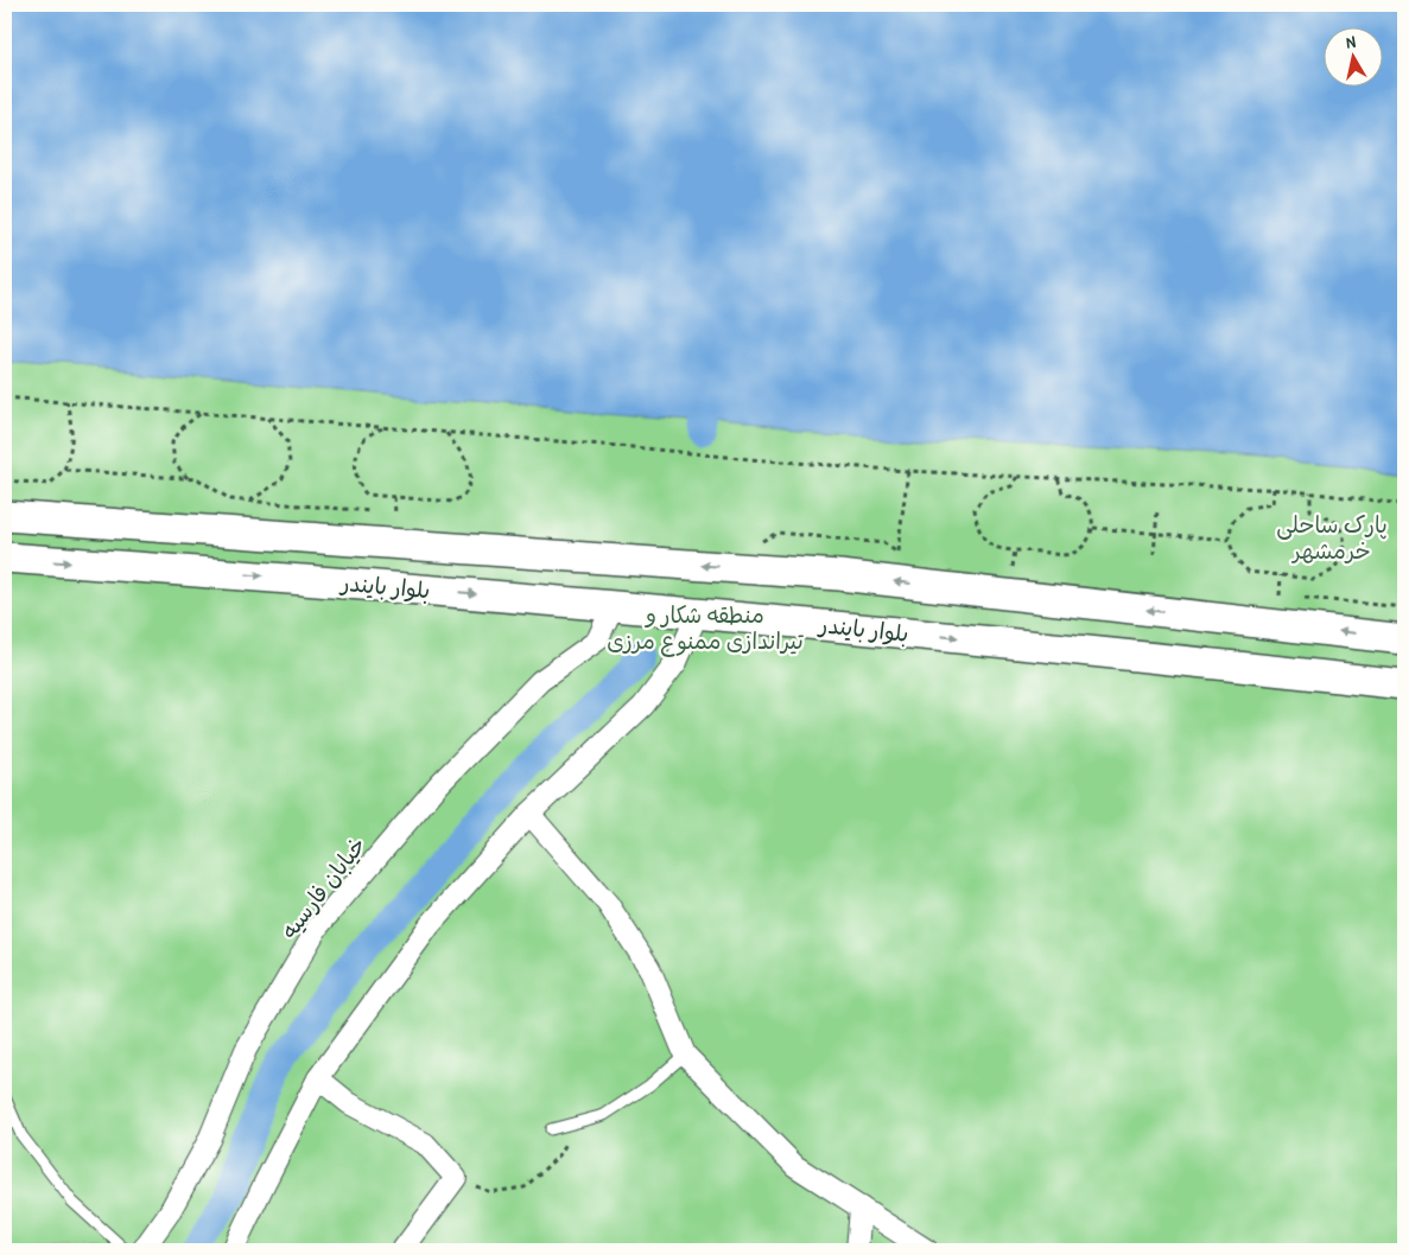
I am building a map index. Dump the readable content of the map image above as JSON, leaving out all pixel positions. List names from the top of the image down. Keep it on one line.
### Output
{"streets":{"street":["بلوار بایندر","خیابان فارسیه"]},"crossings":[["بلوار بایندر","خیابان فارسیه"]],"parks":["پارک ساحلی خرمشهر","منطقه شکار و تیراندازی ممنوع مرزی"],"north":"top"}
